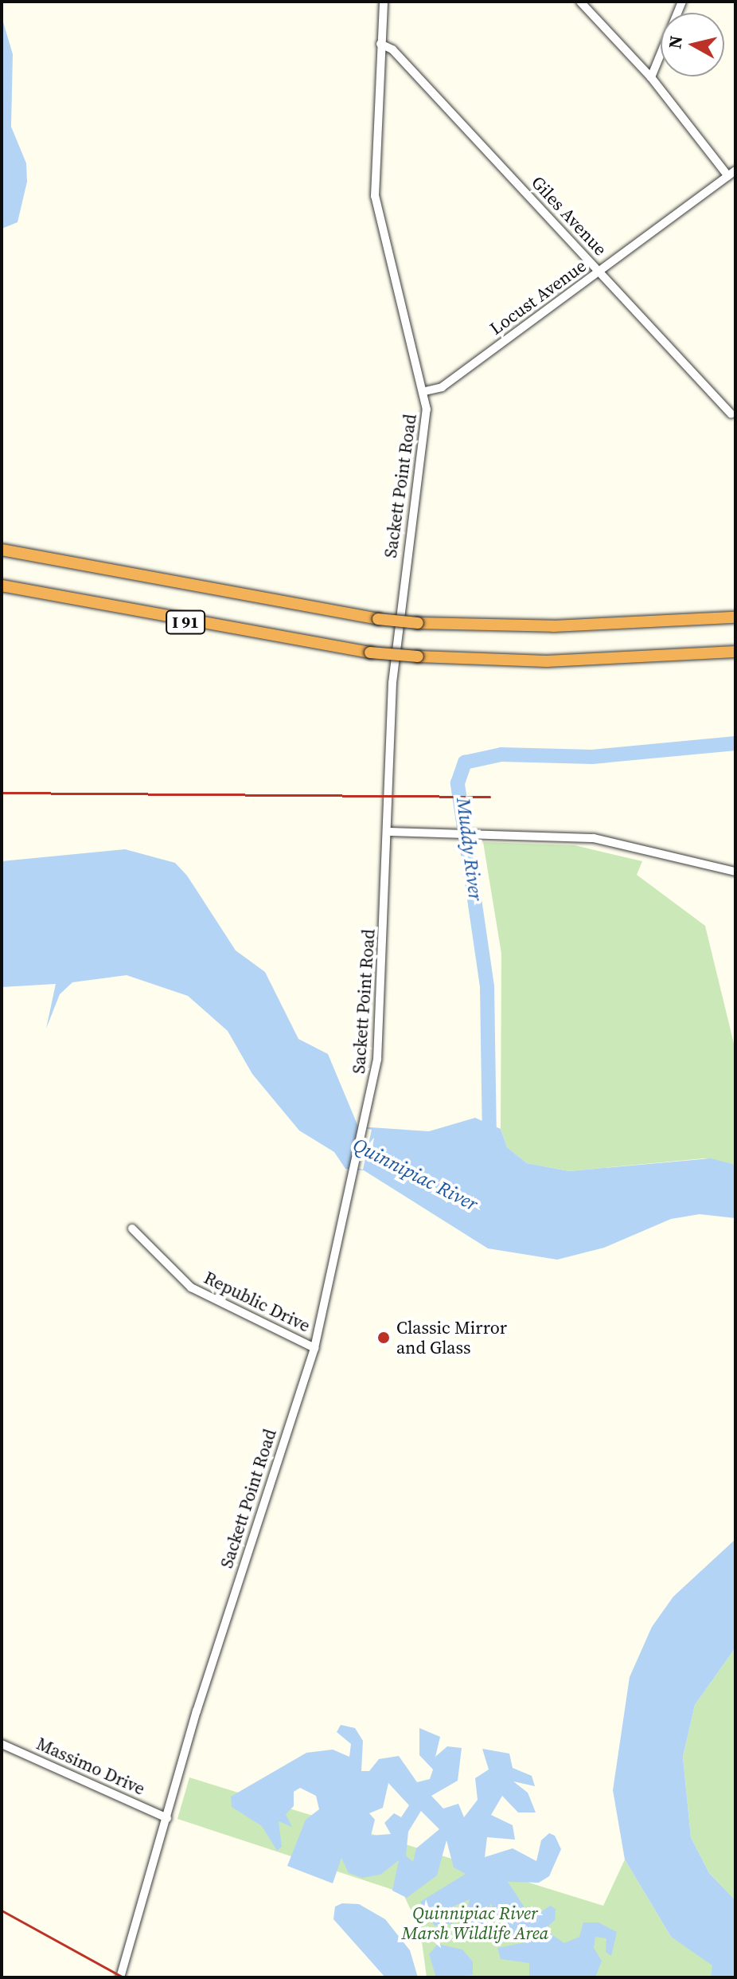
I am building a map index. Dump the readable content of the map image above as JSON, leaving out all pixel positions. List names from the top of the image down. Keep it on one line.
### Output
{"streets":{"highway":["I 91"],"street":["Giles Avenue","Locust Avenue","Sackett Point Road","Republic Drive","Massimo Drive"]},"crossings":[["Giles Avenue","Locust Avenue"],["Giles Avenue","Sackett Point Road"],["Locust Avenue","Sackett Point Road"],["Sackett Point Road","Republic Drive"],["Sackett Point Road","Massimo Drive"]],"water":["Muddy River","Quinnipiac River"],"parks":["Quinnipiac River Marsh Wildlife Area"],"places":["Classic Mirror and Glass"],"north":"left"}
